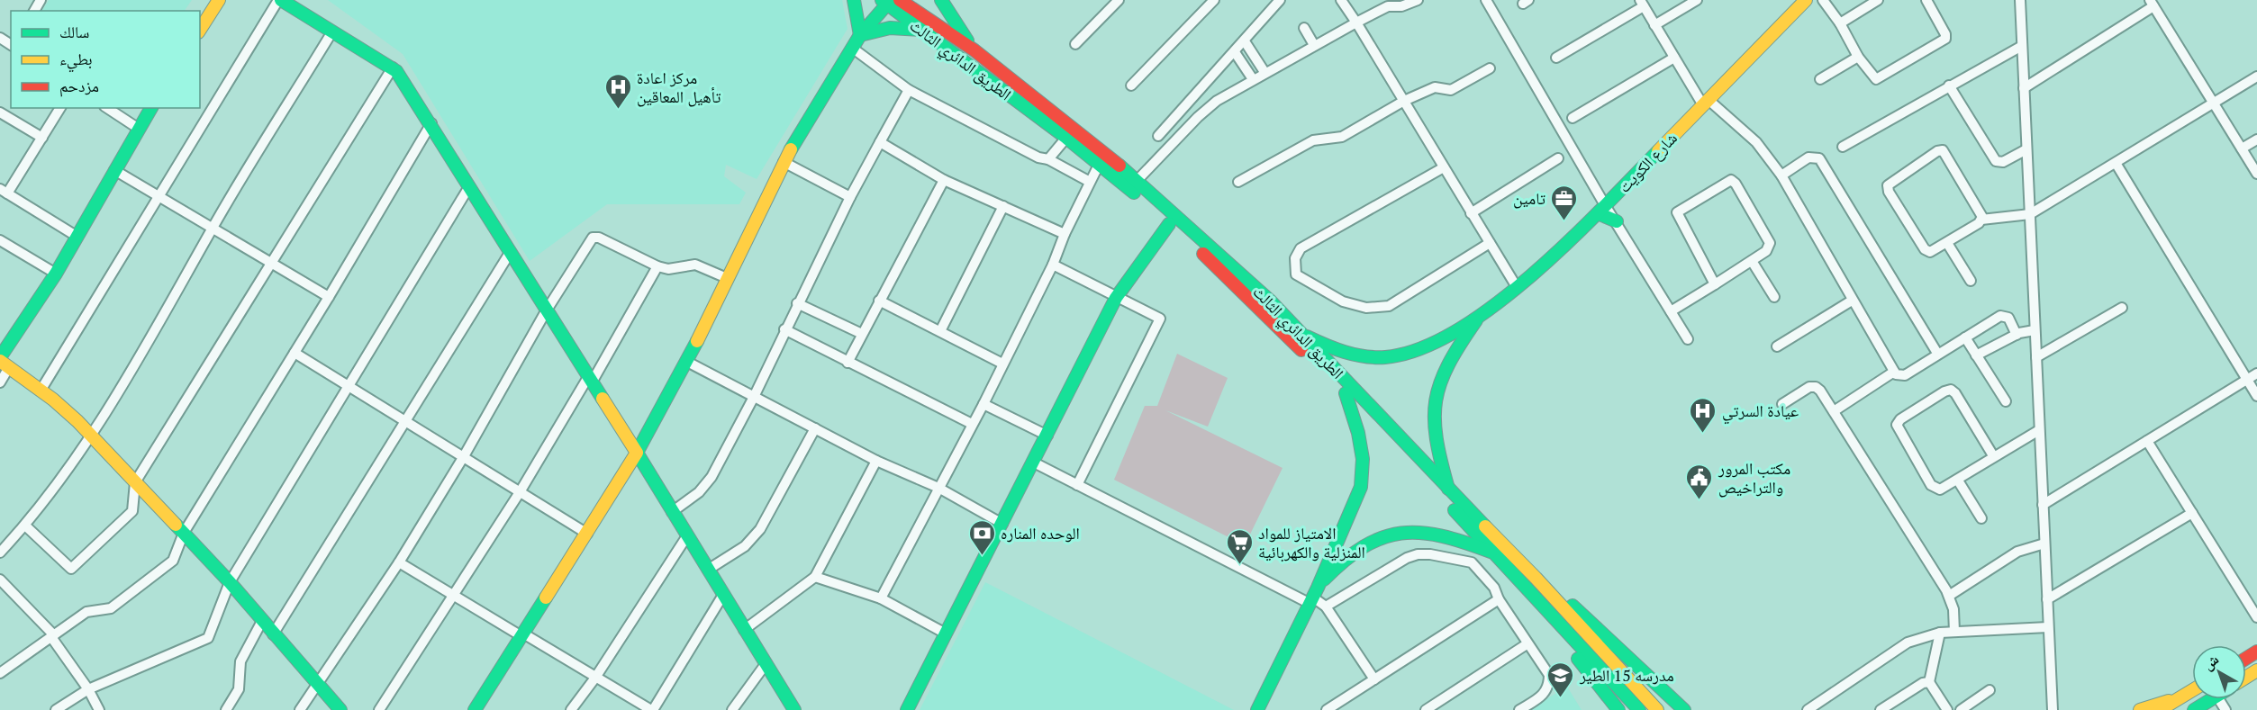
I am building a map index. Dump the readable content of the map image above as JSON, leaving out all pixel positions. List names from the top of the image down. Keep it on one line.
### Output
{"streets":{"main road":["الطريق الدائري الثالث","شارع الكويت"]},"crossings":[["الطريق الدائري الثالث","شارع الكويت"]],"places":{"hospital":["مركز اعادة تأهيل المعاقين","عيادة السرتي"],"office":["تامين"],"public building":["مكتب المرور والتراخيص"],"bank":["الوحده المناره"],"supermarket":["الامتياز للمواد المنزلية والكهربائية"],"school or university":["مدرسه 15 الطير"]},"legend":["سالك","بطيء","مزدحم"],"north":"top left"}
